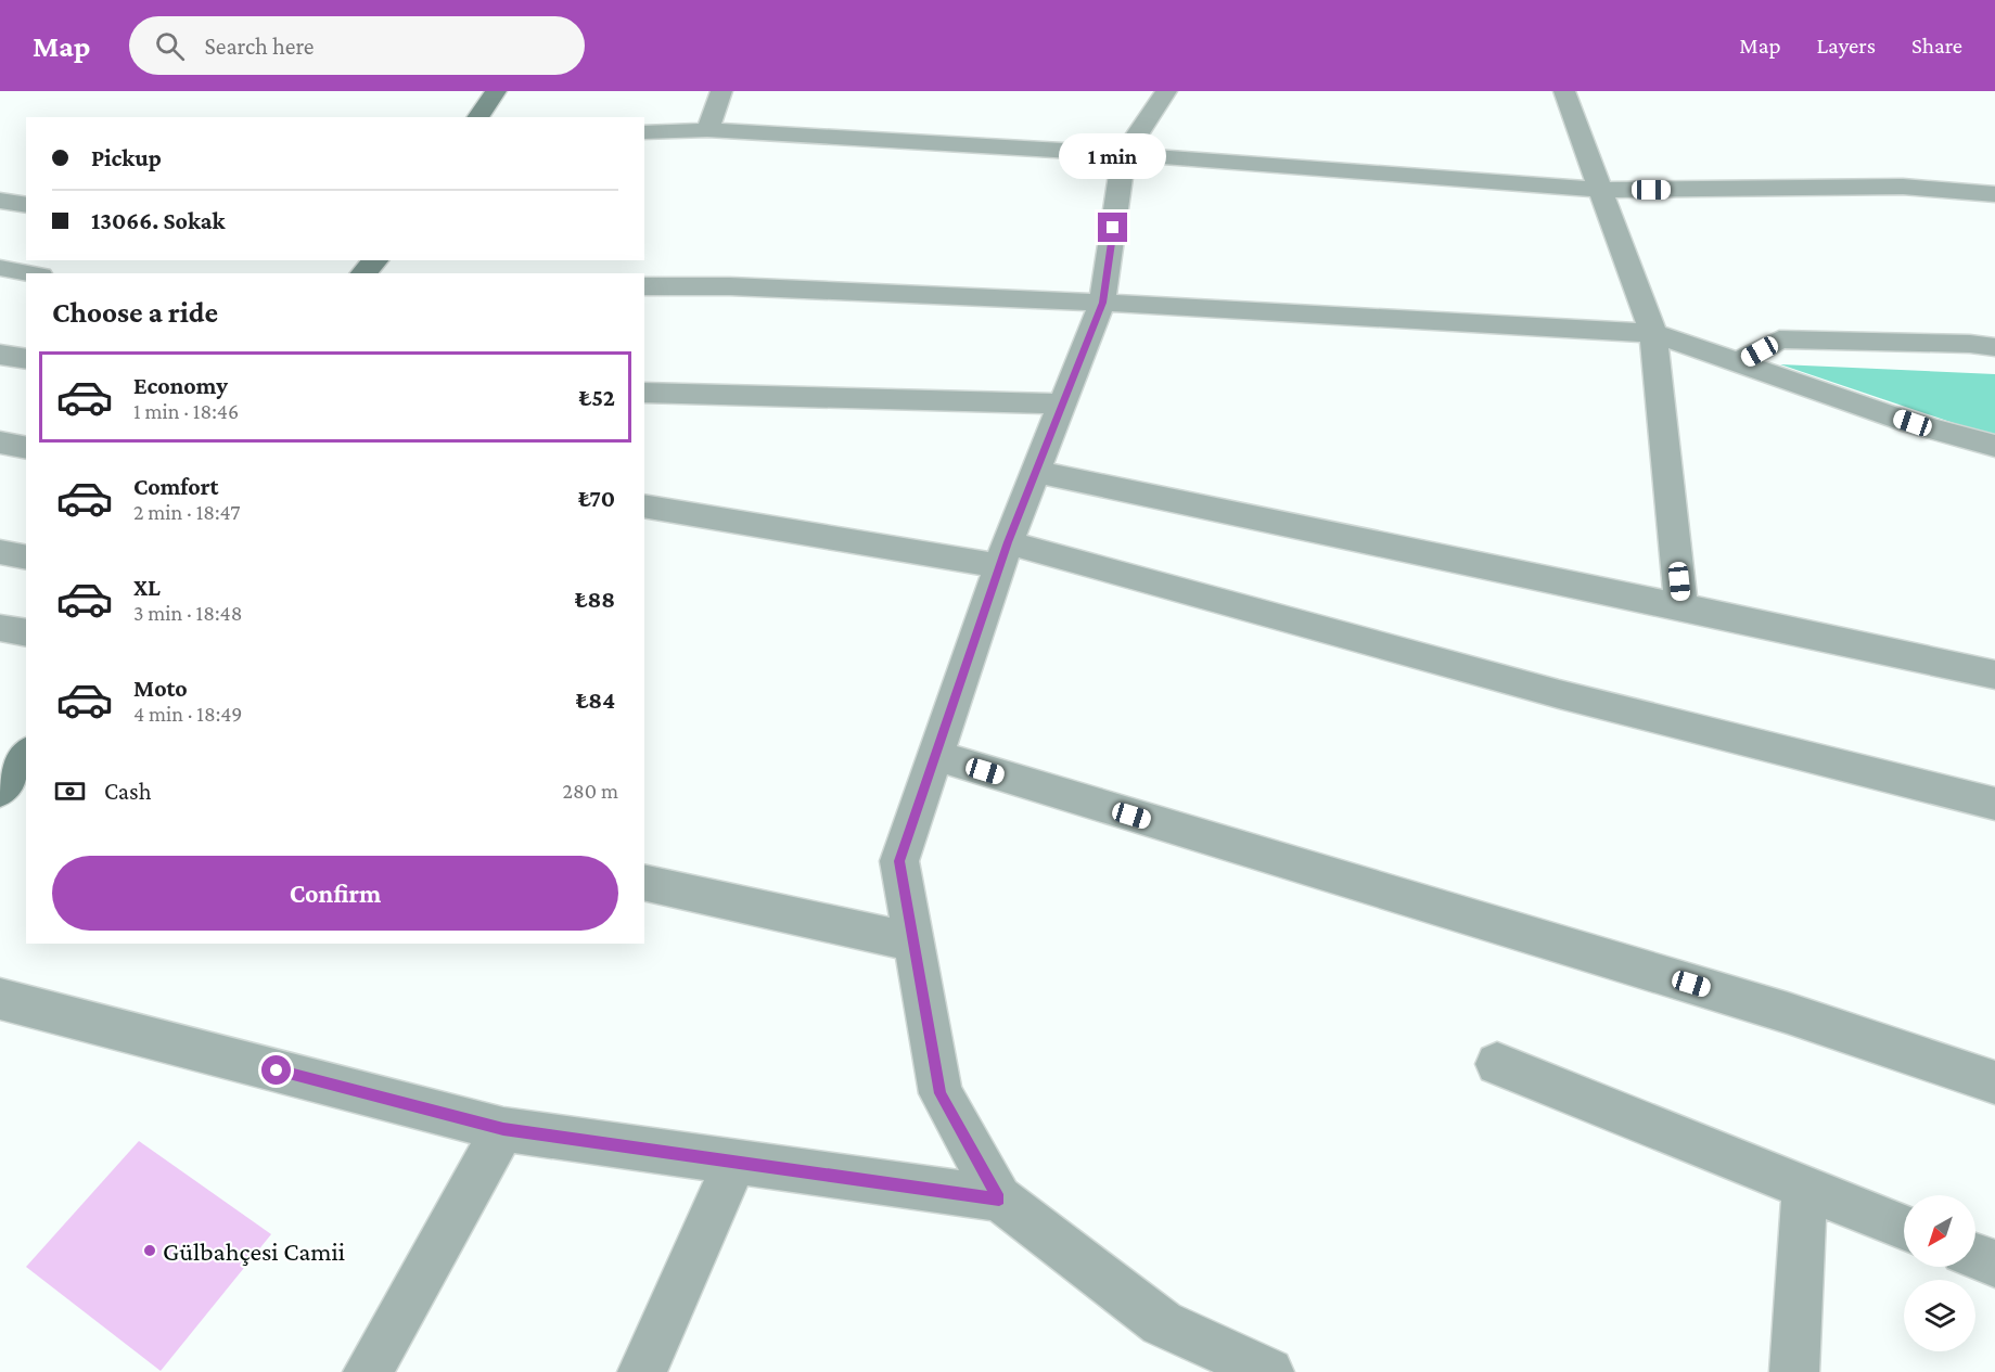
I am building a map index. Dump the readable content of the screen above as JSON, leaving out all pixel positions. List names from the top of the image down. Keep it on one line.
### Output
{"places":["Gülbahçesi Camii"],"north":"bottom left","page":{"header":"Map","search":"Search here","nav":["Map","Layers","Share"],"banner":["Pickup","13066. Sokak"],"bubble":"1 min","heading":"Choose a ride","list":[{"name":"Economy","note":"1 min · 18:46","value":"₺52"},{"name":"Comfort","note":"2 min · 18:47","value":"₺70"},{"name":"XL","note":"3 min · 18:48","value":"₺88"},{"name":"Moto","note":"4 min · 18:49","value":"₺84"}],"pay":["Cash","280 m"],"buttons":"Confirm"}}
